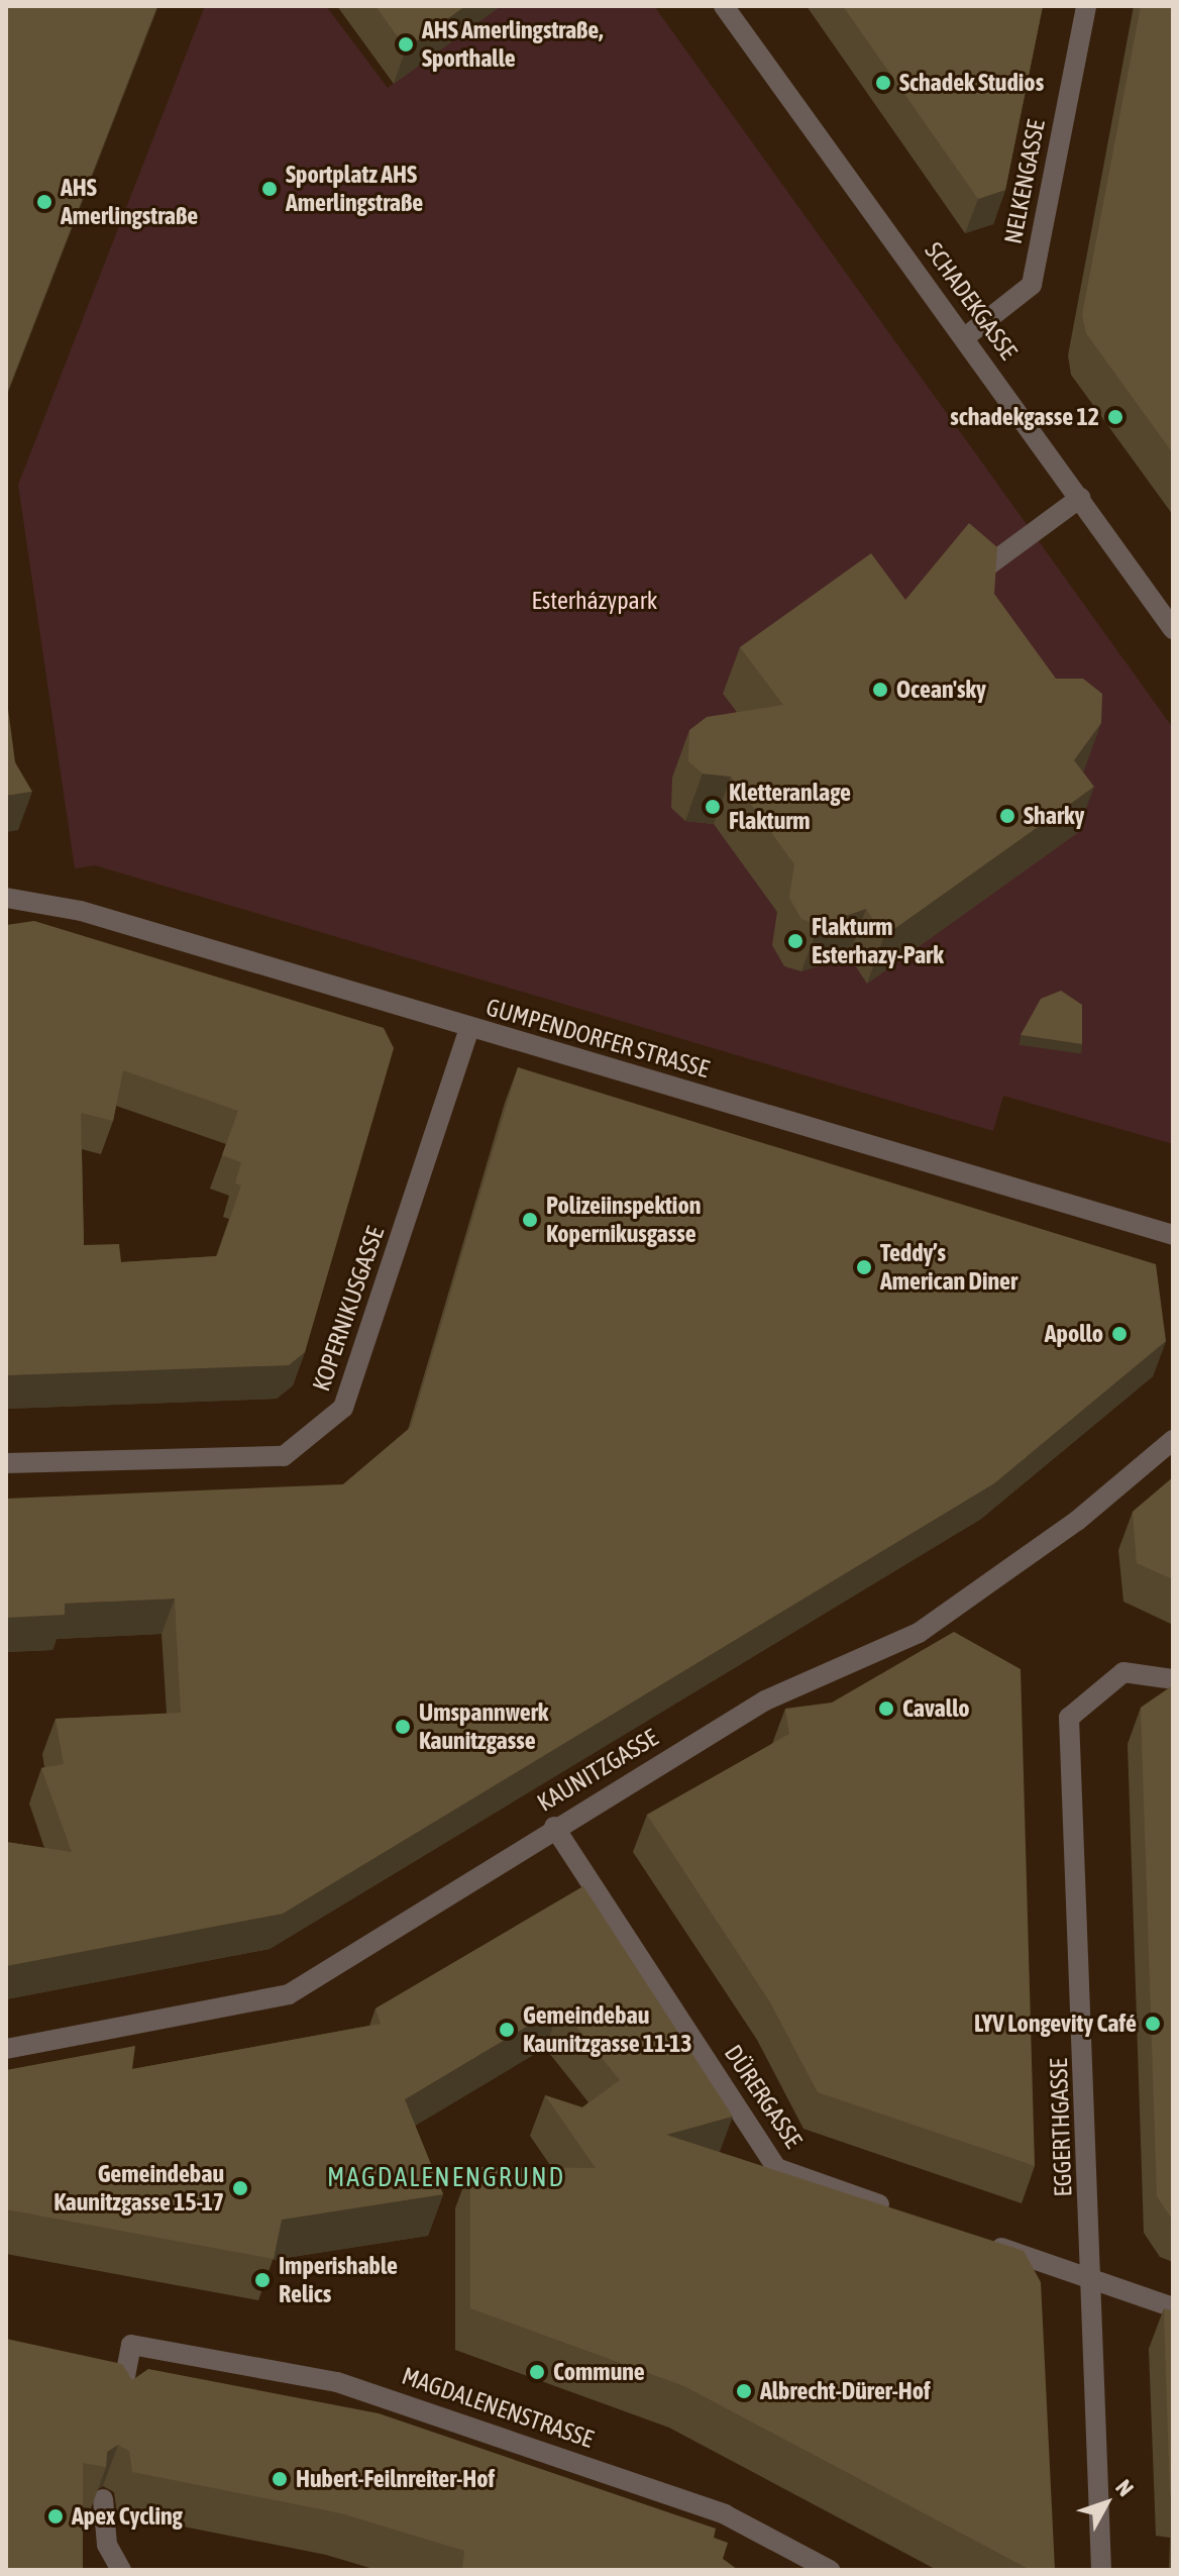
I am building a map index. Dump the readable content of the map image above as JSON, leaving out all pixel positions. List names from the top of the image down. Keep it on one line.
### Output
{"streets":{"street":["NELKENGASSE","SCHADEKGASSE","GUMPENDORFER STRASSE","KOPERNIKUSGASSE","KAUNITZGASSE","DÜRERGASSE","EGGERTHGASSE","MAGDALENENSTRASSE"]},"crossings":[["NELKENGASSE","SCHADEKGASSE"],["GUMPENDORFER STRASSE","KOPERNIKUSGASSE"],["KAUNITZGASSE","DÜRERGASSE"]],"districts":["MAGDALENENGRUND"],"parks":["Esterházypark"],"places":["AHS Amerlingstraße, Sporthalle","Schadek Studios","Sportplatz AHS Amerlingstraße","AHS Amerlingstraße","schadekgasse 12","Ocean'sky","Kletteranlage Flakturm","Sharky","Flakturm Esterhazy-Park","Polizeiinspektion Kopernikusgasse","Teddy’s American Diner","Apollo","Cavallo","Umspannwerk Kaunitzgasse","LYV Longevity Café","Gemeindebau Kaunitzgasse 11-13","Gemeindebau Kaunitzgasse 15-17","Imperishable Relics","Commune","Albrecht-Dürer-Hof","Hubert-Feilnreiter-Hof","Apex Cycling"],"north":"top right"}
